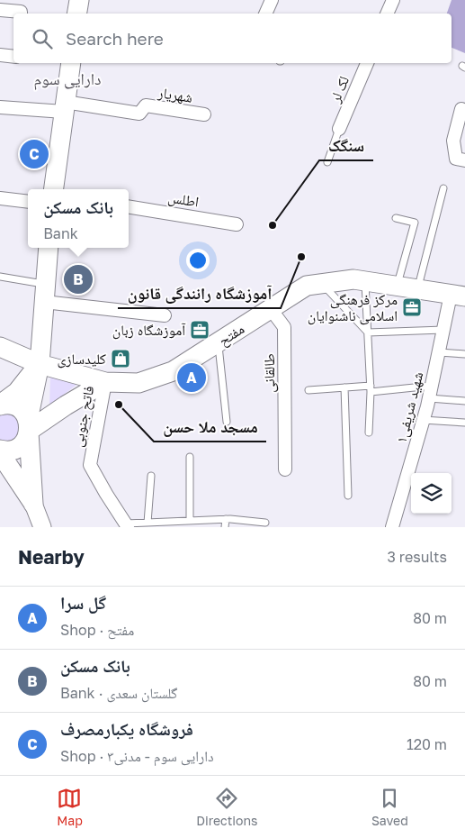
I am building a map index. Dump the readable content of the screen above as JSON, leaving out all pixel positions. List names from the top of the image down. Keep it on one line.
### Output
{"streets":{"main road":["مفتح"],"street":["لک لر","شهریار","اطلس","طالقانی","شهید شریفی۱","فاتح جنوبی"]},"crossings":[["مفتح","طالقانی"],["مفتح","شهید شریفی۱"],["مفتح","فاتح جنوبی"]],"districts":["دارایی سوم"],"places":{"other":["سنگک","آموزشگاه رانندگی قانون","مسجد ملا حسن"],"office":["مرکز فرهنگی اسلامی ناشنوایان","آموزشگاه زبان"],"shop":["کلیدسازی"]},"page":{"search":"Search here","pins":["C","B","A"],"popup":["بانک مسکن","Bank"],"heading":["Nearby","3 results"],"list":[{"mark":"A","name":"گل سرا","note":"Shop · مفتح","value":"80 m"},{"mark":"B","name":"بانک مسکن","note":"Bank · گلستان سعدی","value":"80 m"},{"mark":"C","name":"فروشگاه یکبارمصرف","note":"Shop · دارایی سوم - مدنی۳","value":"120 m"}],"nav":["Map","Directions","Saved"]}}
